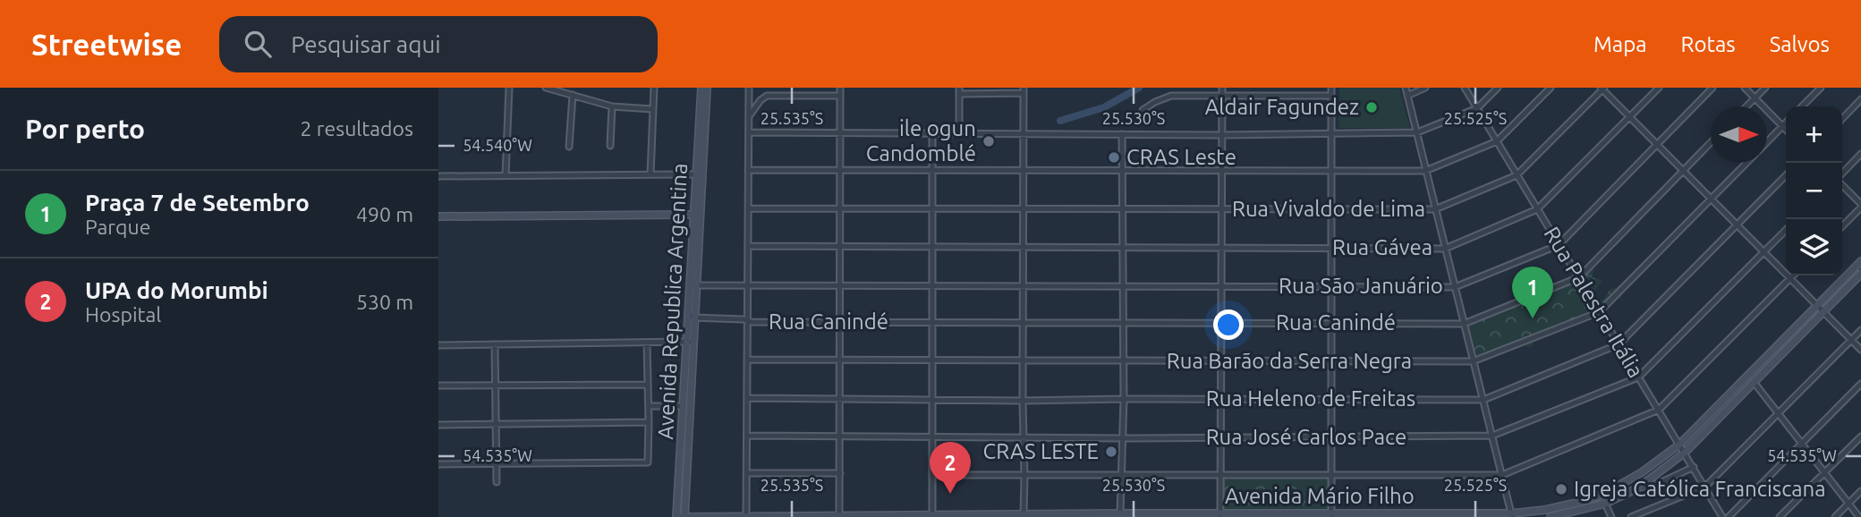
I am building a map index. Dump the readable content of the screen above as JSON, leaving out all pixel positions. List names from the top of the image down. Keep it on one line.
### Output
{"streets":{"main road":["Avenida Republica Argentina","Avenida Mário Filho"],"street":["Rua Vivaldo de Lima","Rua Gávea","Rua São Januário","Rua Palestra Itália","Rua Canindé","Rua Barão da Serra Negra","Rua Heleno de Freitas","Rua José Carlos Pace"]},"crossings":[["Rua Vivaldo de Lima","Rua Palestra Itália"],["Rua Gávea","Rua Palestra Itália"],["Rua São Januário","Avenida Republica Argentina"],["Rua São Januário","Rua Palestra Itália"],["Avenida Republica Argentina","Rua Canindé"],["Avenida Republica Argentina","Avenida Mário Filho"],["Rua Palestra Itália","Rua Canindé"],["Rua Palestra Itália","Rua Barão da Serra Negra"],["Rua Palestra Itália","Rua Heleno de Freitas"],["Rua Palestra Itália","Rua José Carlos Pace"],["Rua Palestra Itália","Avenida Mário Filho"]],"places":["Aldair Fagundez","ile ogun Candomblé","CRAS Leste","CRAS LESTE","Igreja Católica Franciscana"],"north":"right","page":{"header":"Streetwise","search":"Pesquisar aqui","nav":["Mapa","Rotas","Salvos"],"heading":["Por perto","2 resultados"],"map_buttons":["+","−"],"list":[{"mark":"1","name":"Praça 7 de Setembro","note":"Parque","value":"490 m"},{"mark":"2","name":"UPA do Morumbi","note":"Hospital","value":"530 m"}],"pins":["1","2"]},"coordinates":["25.535°S","25.530°S","25.525°S","54.540°W","54.535°W"]}
